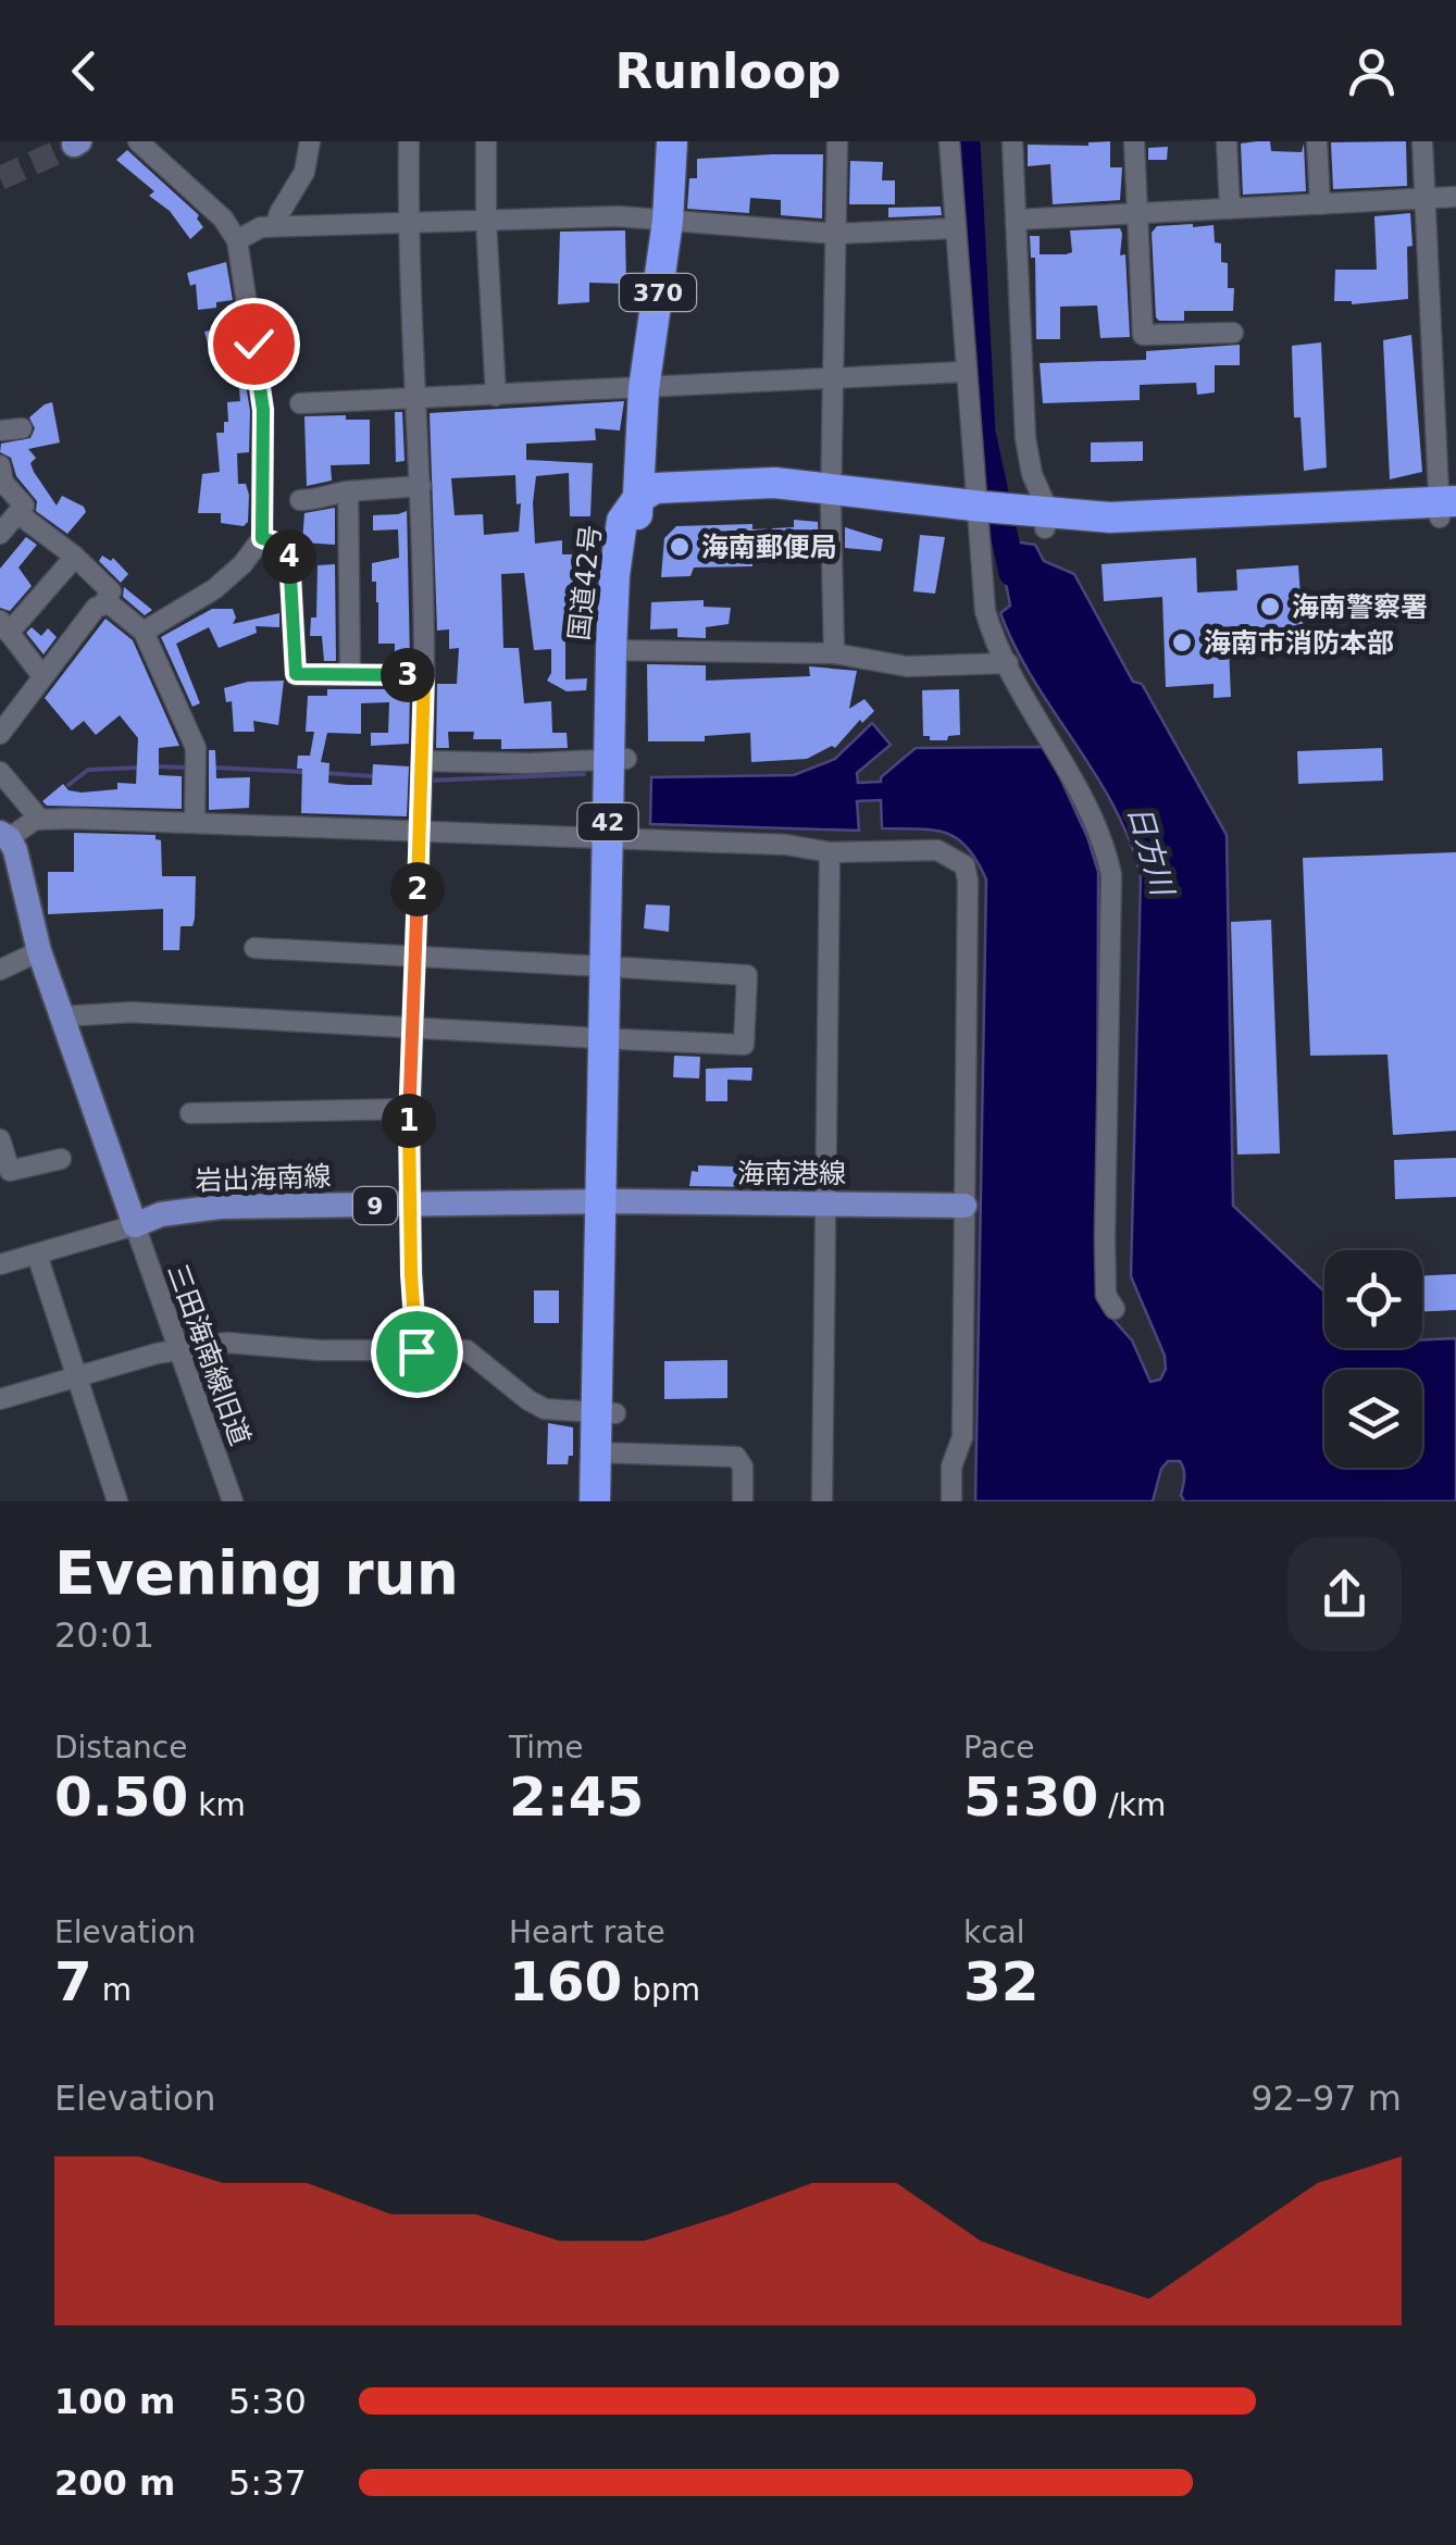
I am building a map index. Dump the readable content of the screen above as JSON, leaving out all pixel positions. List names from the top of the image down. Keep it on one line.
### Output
{"streets":{"highway":["370","国道42号","42"],"main road":["海南港線","岩出海南線","9"],"street":["三田海南線旧道"]},"crossings":[["370","国道42号"],["国道42号","海南港線"],["国道42号","岩出海南線"],["海南港線","岩出海南線"],["岩出海南線","三田海南線旧道"]],"water":["日方川"],"places":["海南郵便局","海南警察署","海南市消防本部"],"page":{"header":"Runloop","pins":["4","3","2","1"],"heading":["Evening run","20:01"],"stats":[["Distance","0.50 km"],["Time","2:45"],["Pace","5:30 /km"],["Elevation","7 m"],["Heart rate","160 bpm"],["kcal","32"]],"chart":["Elevation","92–97 m"],"list":[{"name":"100 m","note":"5:30"},{"name":"200 m","note":"5:37"}]}}
